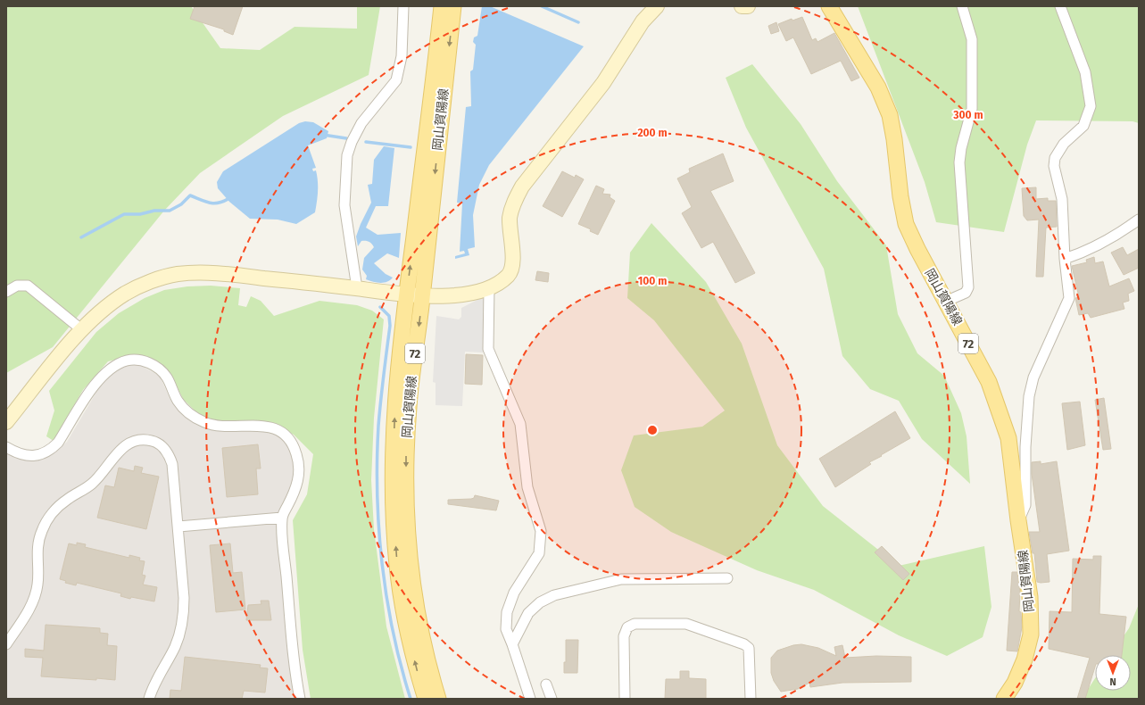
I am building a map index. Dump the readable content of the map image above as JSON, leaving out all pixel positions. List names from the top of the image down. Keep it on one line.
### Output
{"streets":{"main road":["岡山賀陽線","72"]},"north":"bottom","rings":["300 m","200 m","100 m"]}
